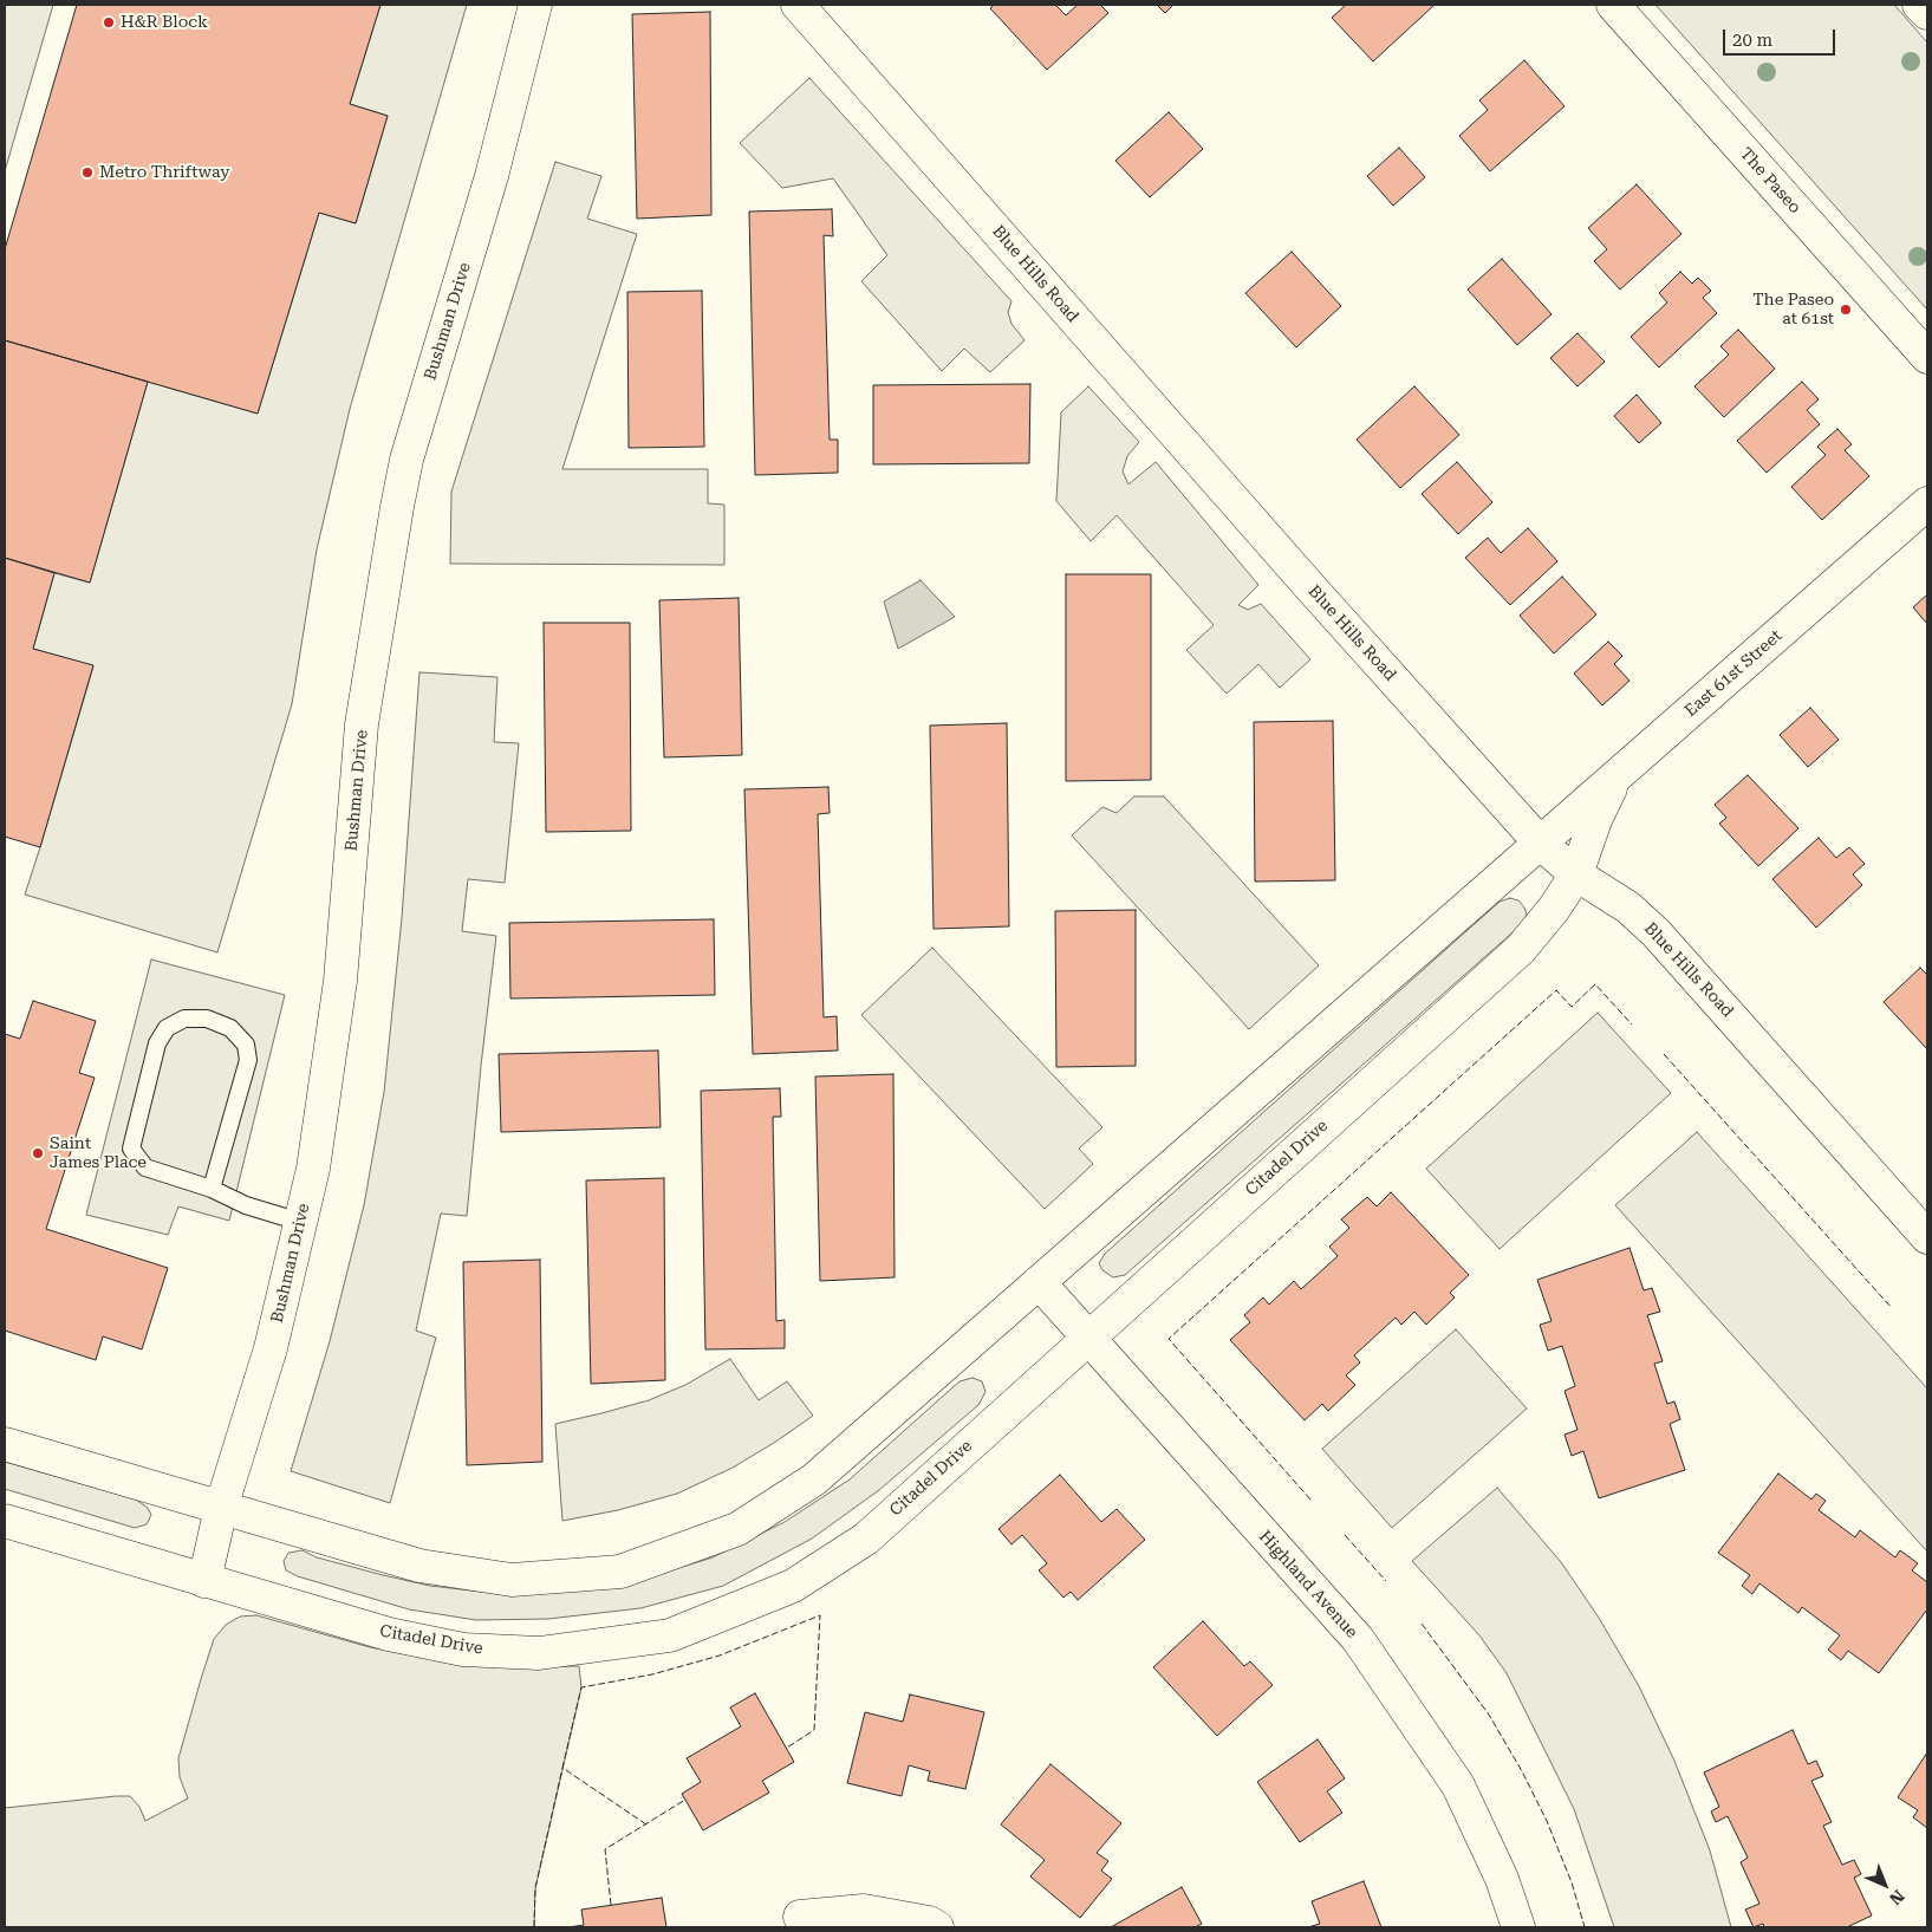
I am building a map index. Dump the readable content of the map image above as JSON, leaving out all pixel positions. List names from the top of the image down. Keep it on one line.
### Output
{"streets":{"street":["The Paseo","Blue Hills Road","Bushman Drive","East 61st Street","Citadel Drive","Highland Avenue"]},"crossings":[["Blue Hills Road","East 61st Street"],["Blue Hills Road","Citadel Drive"],["Bushman Drive","Citadel Drive"],["East 61st Street","Citadel Drive"],["Citadel Drive","Highland Avenue"]],"places":["H&R Block","Metro Thriftway","The Paseo at 61st","Saint James Place"],"scale_bar":"20 m","north":"bottom right"}
